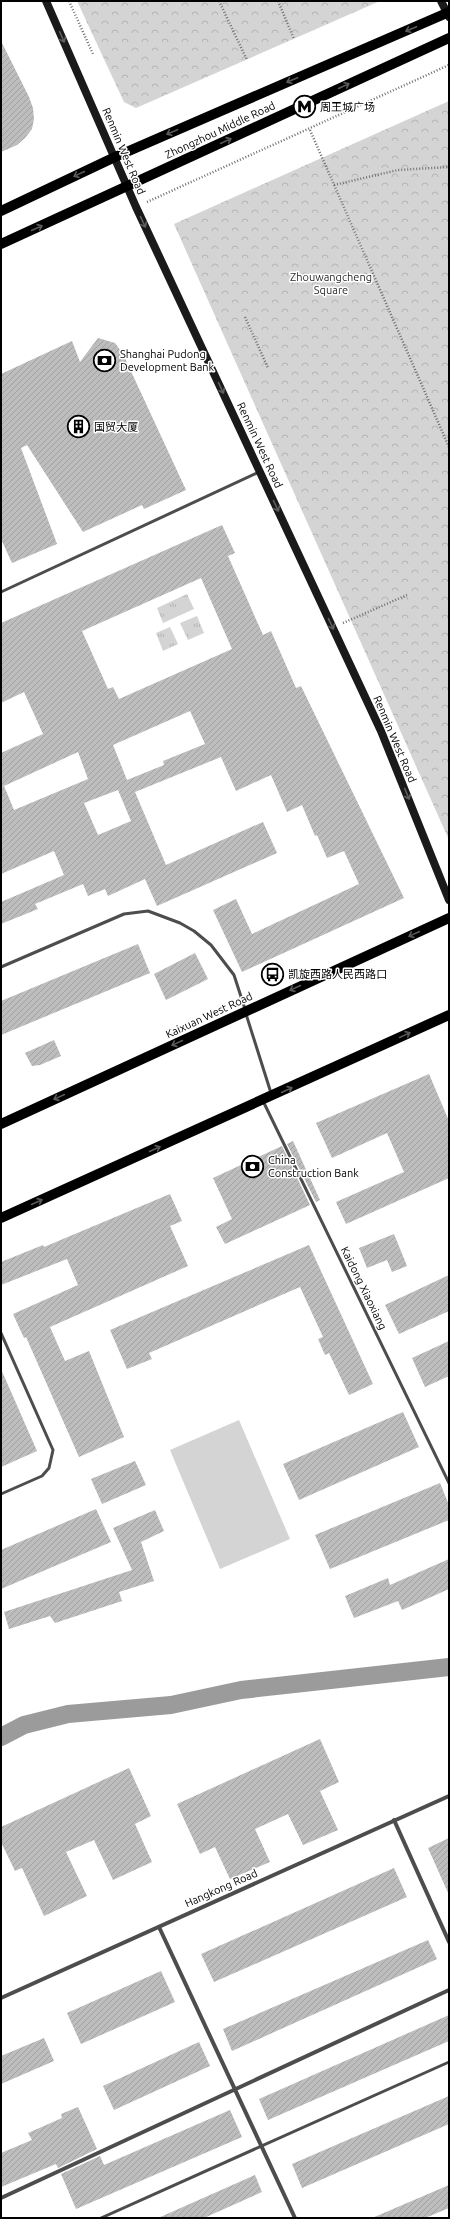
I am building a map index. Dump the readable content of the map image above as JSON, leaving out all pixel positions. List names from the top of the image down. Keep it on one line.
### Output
{"streets":{"main road":["Zhongzhou Middle Road","Renmin West Road","Kaixuan West Road"],"street":["Hangkong Road"],"lane":["Kaidong Xiaoxiang"]},"crossings":[["Zhongzhou Middle Road","Renmin West Road"],["Kaixuan West Road","Kaidong Xiaoxiang"]],"one_way":["Renmin West Road"],"parks":["Zhouwangcheng Square"],"places":{"metro station":["周王城广场"],"bank":["Shanghai Pudong Development Bank","China Construction Bank"],"building":["国贸大厦"],"bus stop":["凯旋西路人民西路口"]}}
